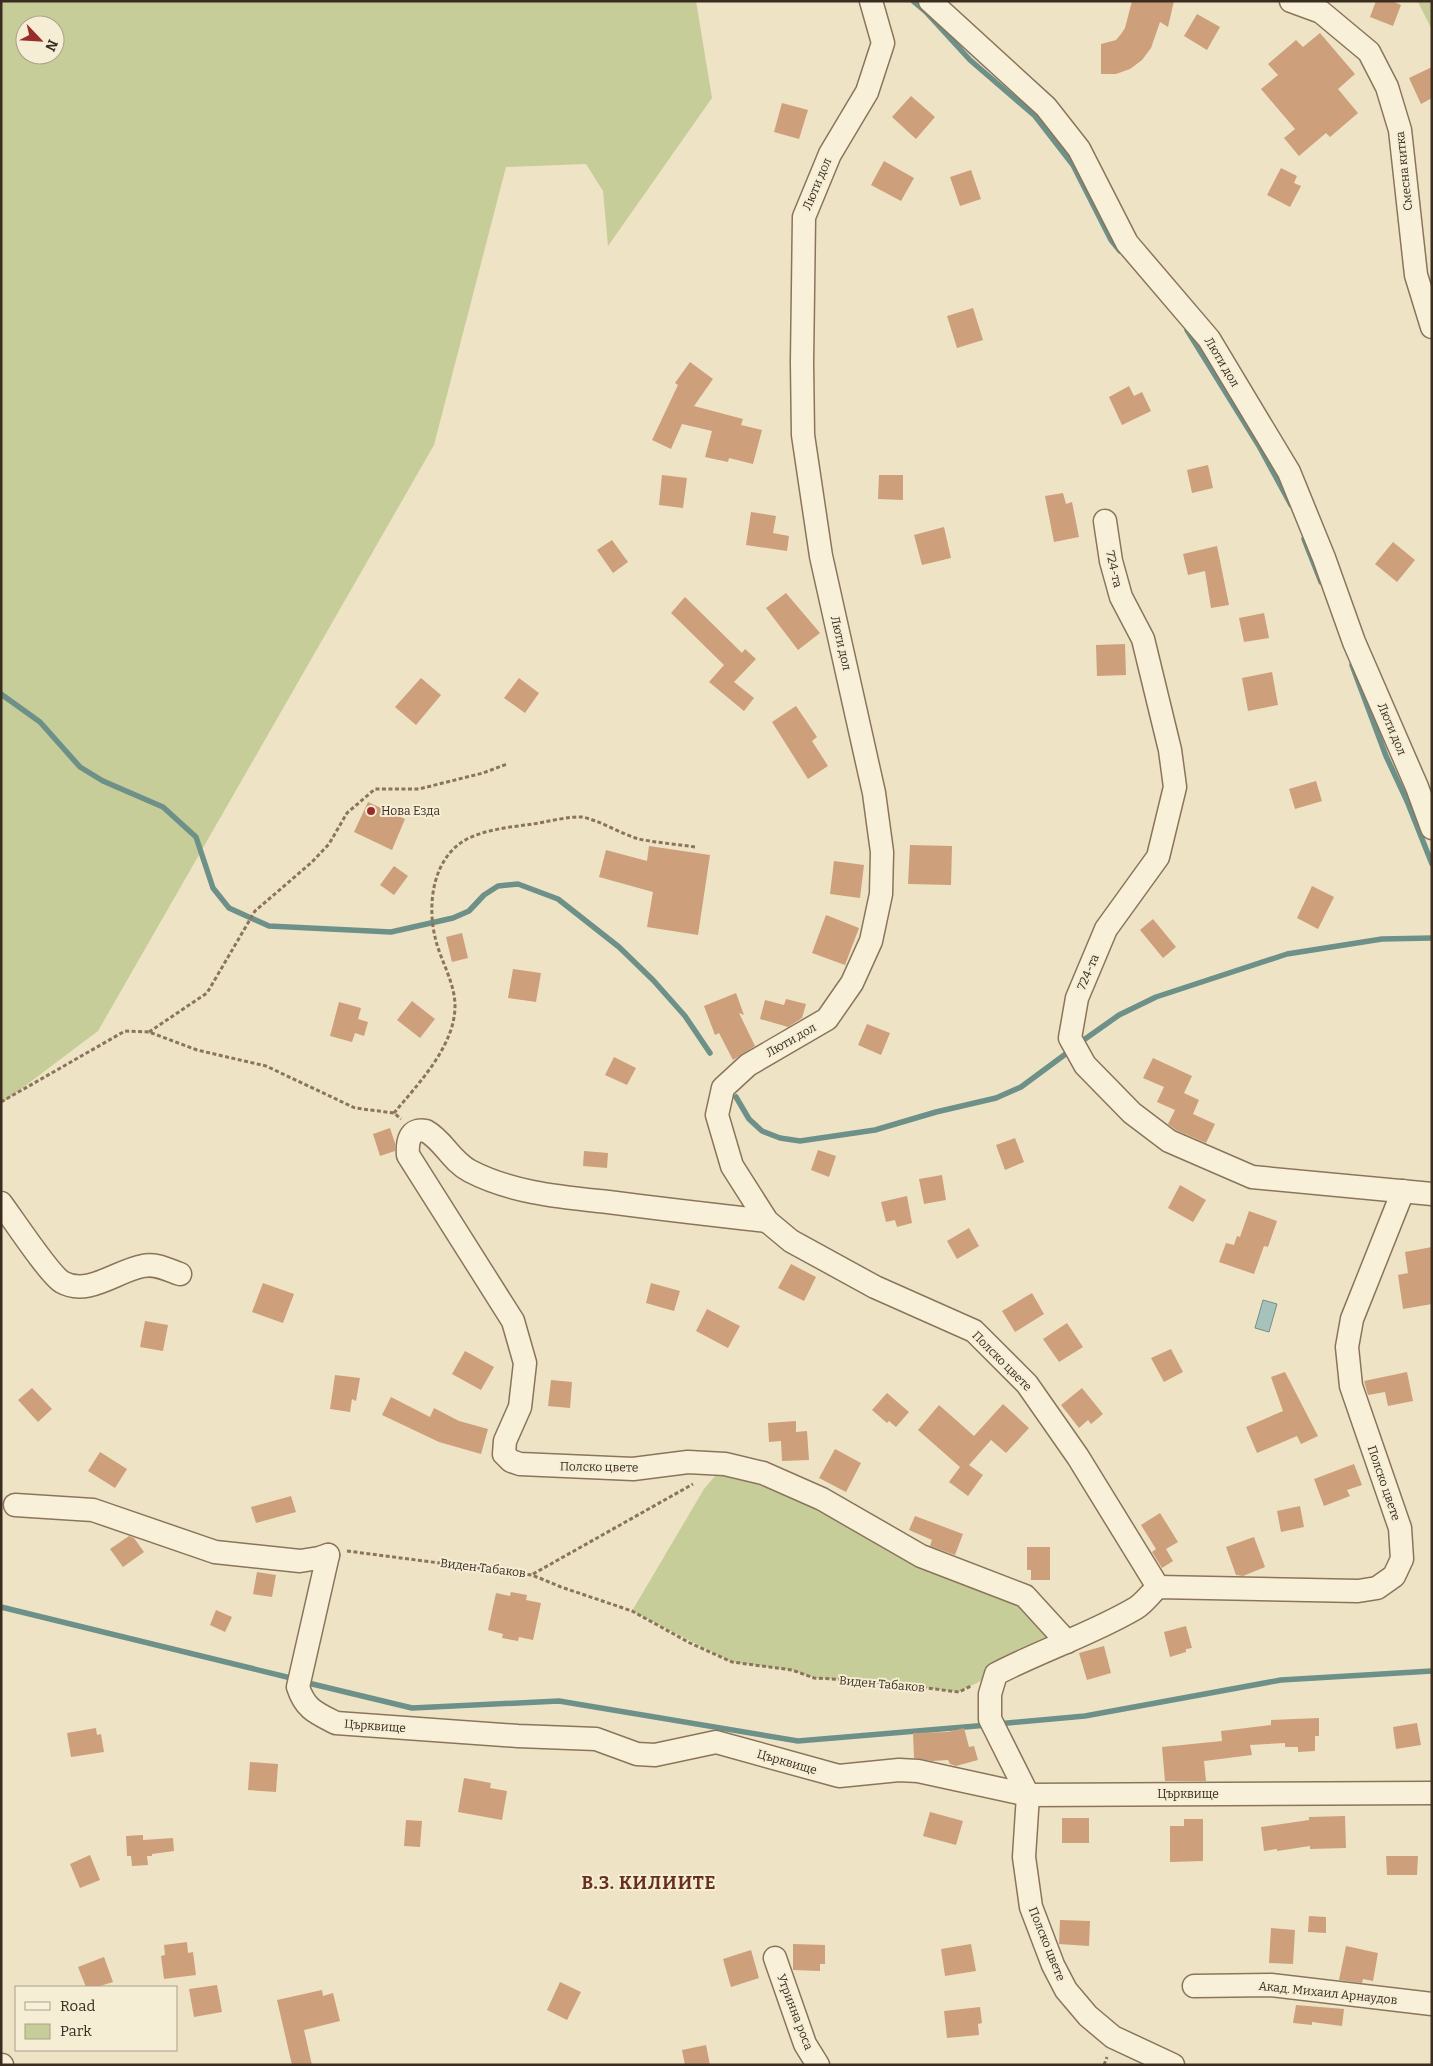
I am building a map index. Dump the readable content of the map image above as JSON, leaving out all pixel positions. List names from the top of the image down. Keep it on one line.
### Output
{"streets":{"street":["Смесна китка","Люти дол","724-та","Полско цвете","Църквище","Акад. Михаил Арнаудов","Утринна роса"],"path":["Виден Табаков"]},"crossings":[["Люти дол","Полско цвете"],["724-та","Полско цвете"],["Полско цвете","Църквище"],["Виден Табаков","Църквище"]],"districts":["В.З. КИЛИИТЕ"],"places":["Нова Езда"],"legend":["Road","Park"],"north":"bottom right"}
